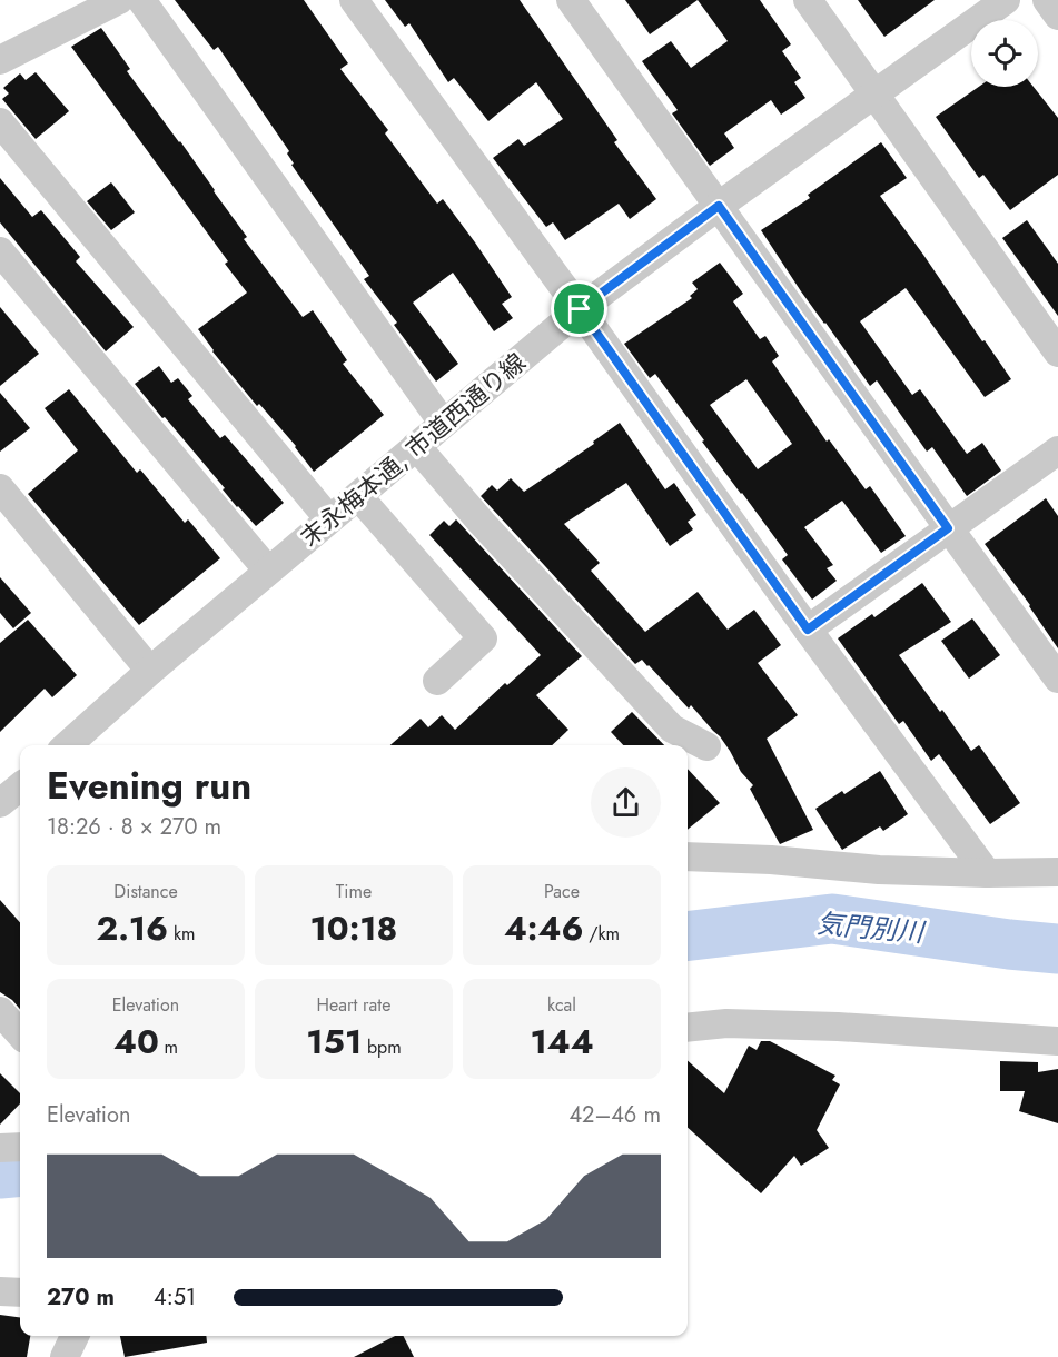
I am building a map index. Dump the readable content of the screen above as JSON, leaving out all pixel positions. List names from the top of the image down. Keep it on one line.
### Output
{"streets":{"street":["末永梅本通, 市道西通り線"]},"water":["気門別川"],"page":{"heading":["Evening run","18:26 · 8 × 270 m"],"stats":[["Distance","2.16 km"],["Time","10:18"],["Pace","4:46 /km"],["Elevation","40 m"],["Heart rate","151 bpm"],["kcal","144"]],"chart":["Elevation","42–46 m"],"list":[{"name":"270 m","note":"4:51"}]}}
